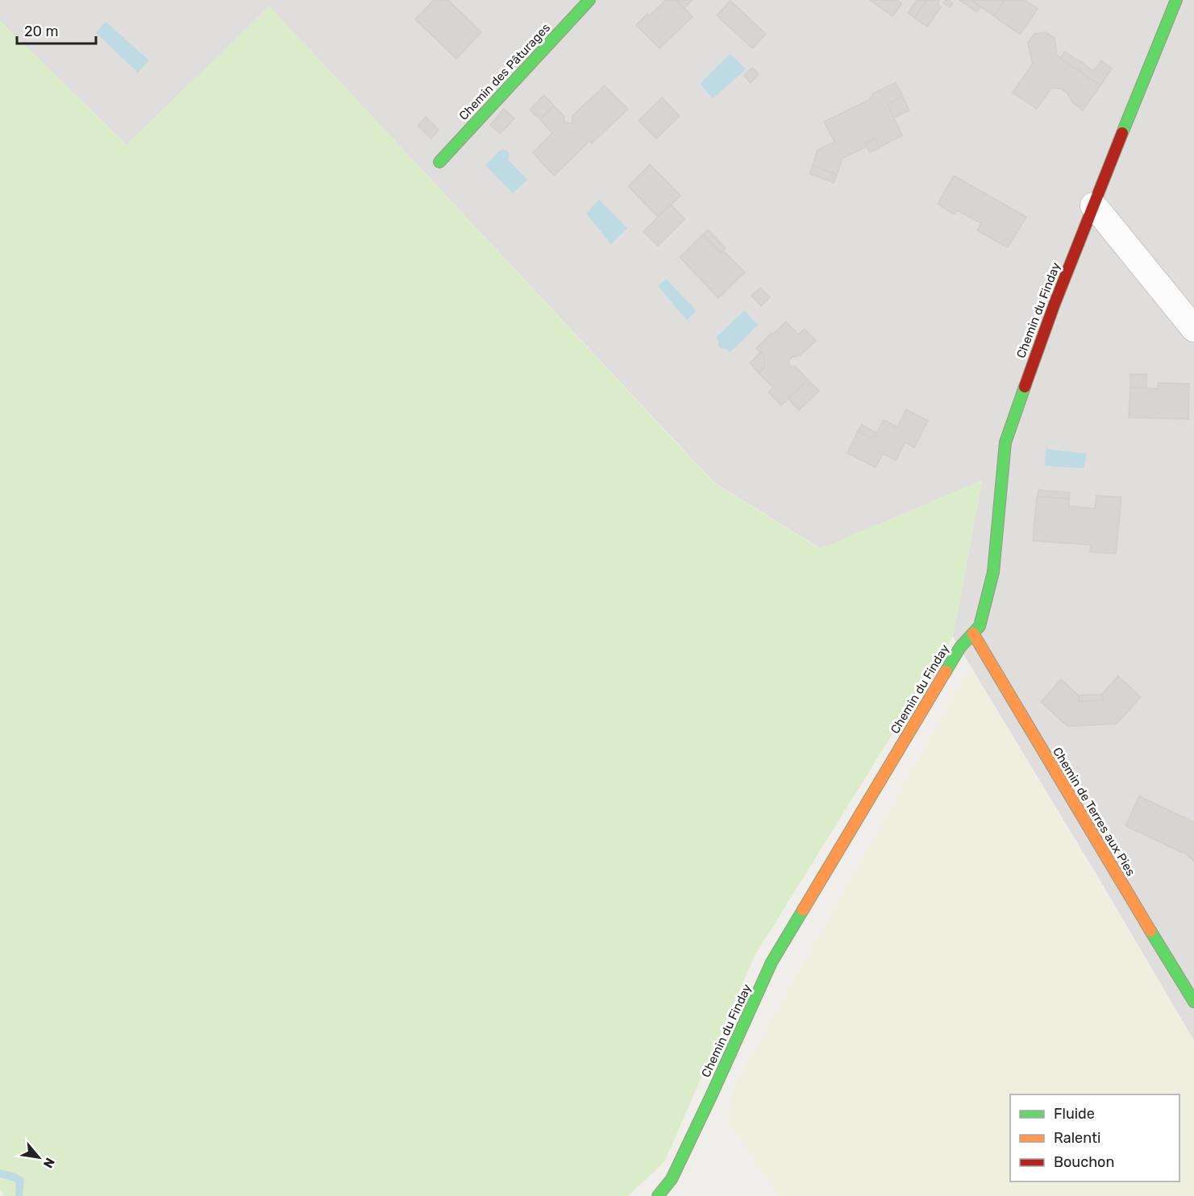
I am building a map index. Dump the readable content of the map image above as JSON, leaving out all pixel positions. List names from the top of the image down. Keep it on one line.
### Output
{"streets":{"street":["Chemin des Pâturages","Chemin du Finday","Chemin de Terres aux Pies"]},"crossings":[["Chemin du Finday","Chemin de Terres aux Pies"]],"legend":["Fluide","Ralenti","Bouchon"],"scale_bar":"20 m","north":"bottom right"}
